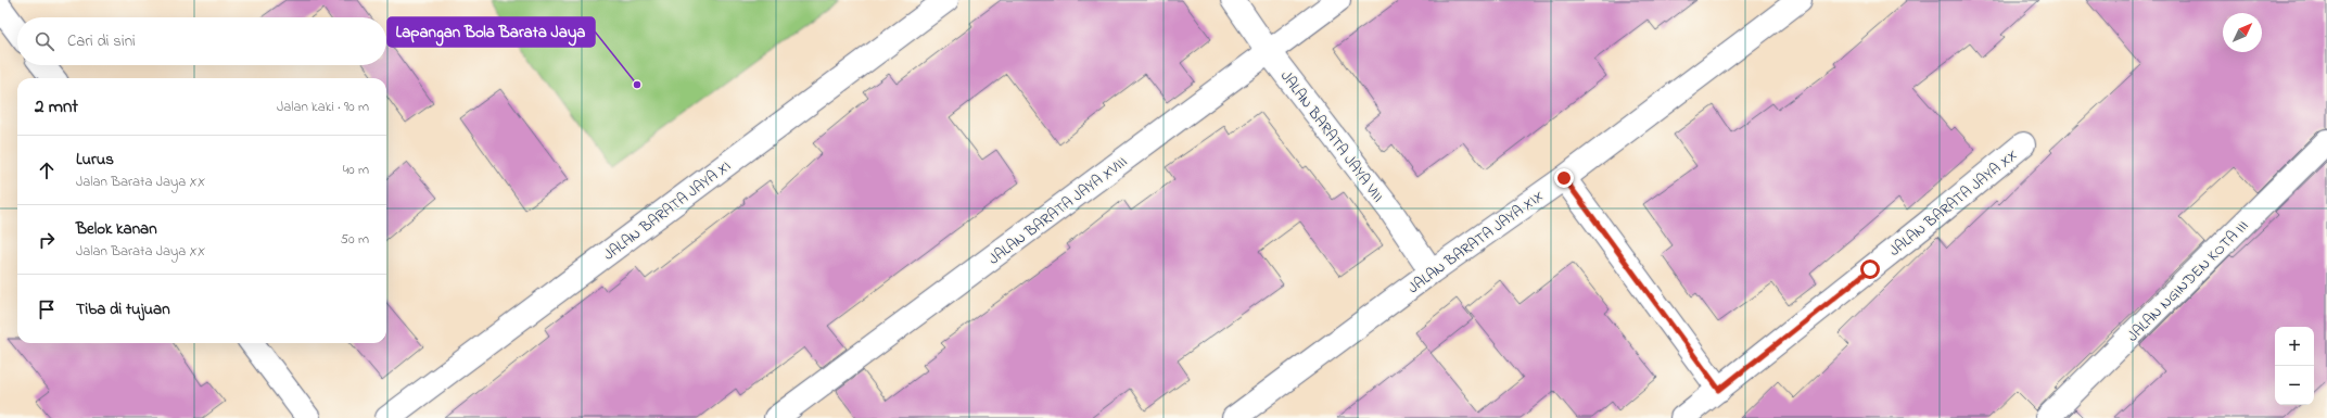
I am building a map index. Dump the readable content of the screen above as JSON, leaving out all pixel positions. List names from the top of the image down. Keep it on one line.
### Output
{"streets":{"street":["JALAN BARATA JAYA VIII","JALAN BARATA JAYA XX","JALAN BARATA JAYA XI","JALAN BARATA JAYA XVIII","JALAN BARATA JAYA XIX","JALAN NGINDEN KOTA III"]},"crossings":[["JALAN BARATA JAYA VIII","JALAN BARATA JAYA XVIII"],["JALAN BARATA JAYA VIII","JALAN BARATA JAYA XIX"]],"places":["Lapangan Bola Barata Jaya"],"north":"top right","page":{"search":"Cari di sini","heading":["2 mnt","Jalan kaki · 90 m"],"list":[["Lurus","Jalan Barata Jaya XX","40 m"],["Belok kanan","Jalan Barata Jaya XX","50 m"],"Tiba di tujuan"],"map_buttons":["+","−"]}}
